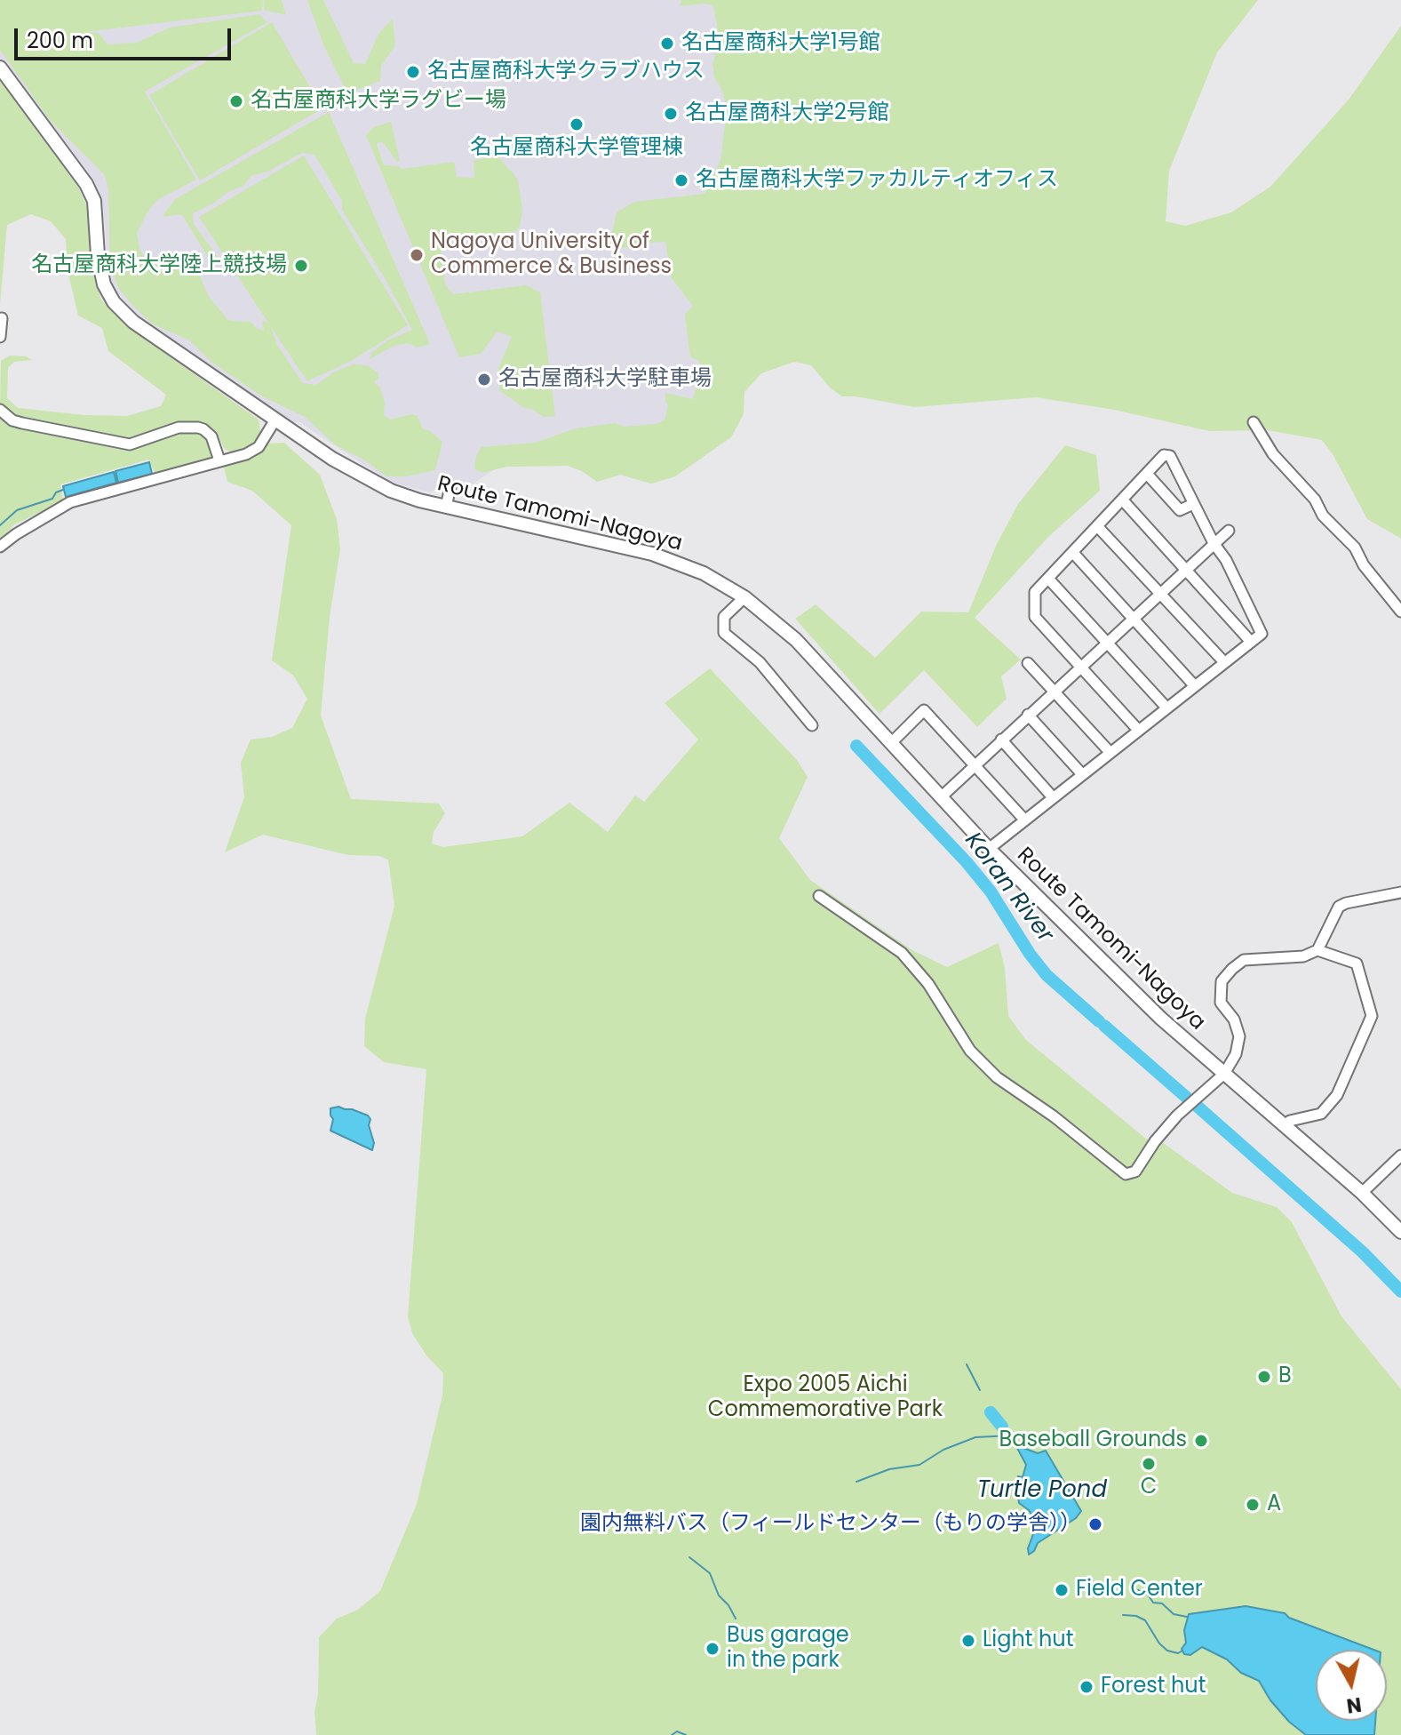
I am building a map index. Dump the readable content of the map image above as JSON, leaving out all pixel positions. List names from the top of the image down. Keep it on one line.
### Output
{"streets":{"main road":["Route Tamomi-Nagoya"]},"water":["Koran River","Turtle Pond"],"parks":["Expo 2005 Aichi Commemorative Park"],"places":["名古屋商科大学1号館","名古屋商科大学クラブハウス","名古屋商科大学ラグビー場","名古屋商科大学2号館","名古屋商科大学管理棟","名古屋商科大学ファカルティオフィス","Nagoya University of Commerce & Business","名古屋商科大学陸上競技場","名古屋商科大学駐車場","B","Baseball Grounds","C","A","園内無料バス（フィールドセンター（もりの学舎））","Field Center","Light hut","Bus garage in the park","Forest hut"],"scale_bar":"200 m","north":"bottom"}
